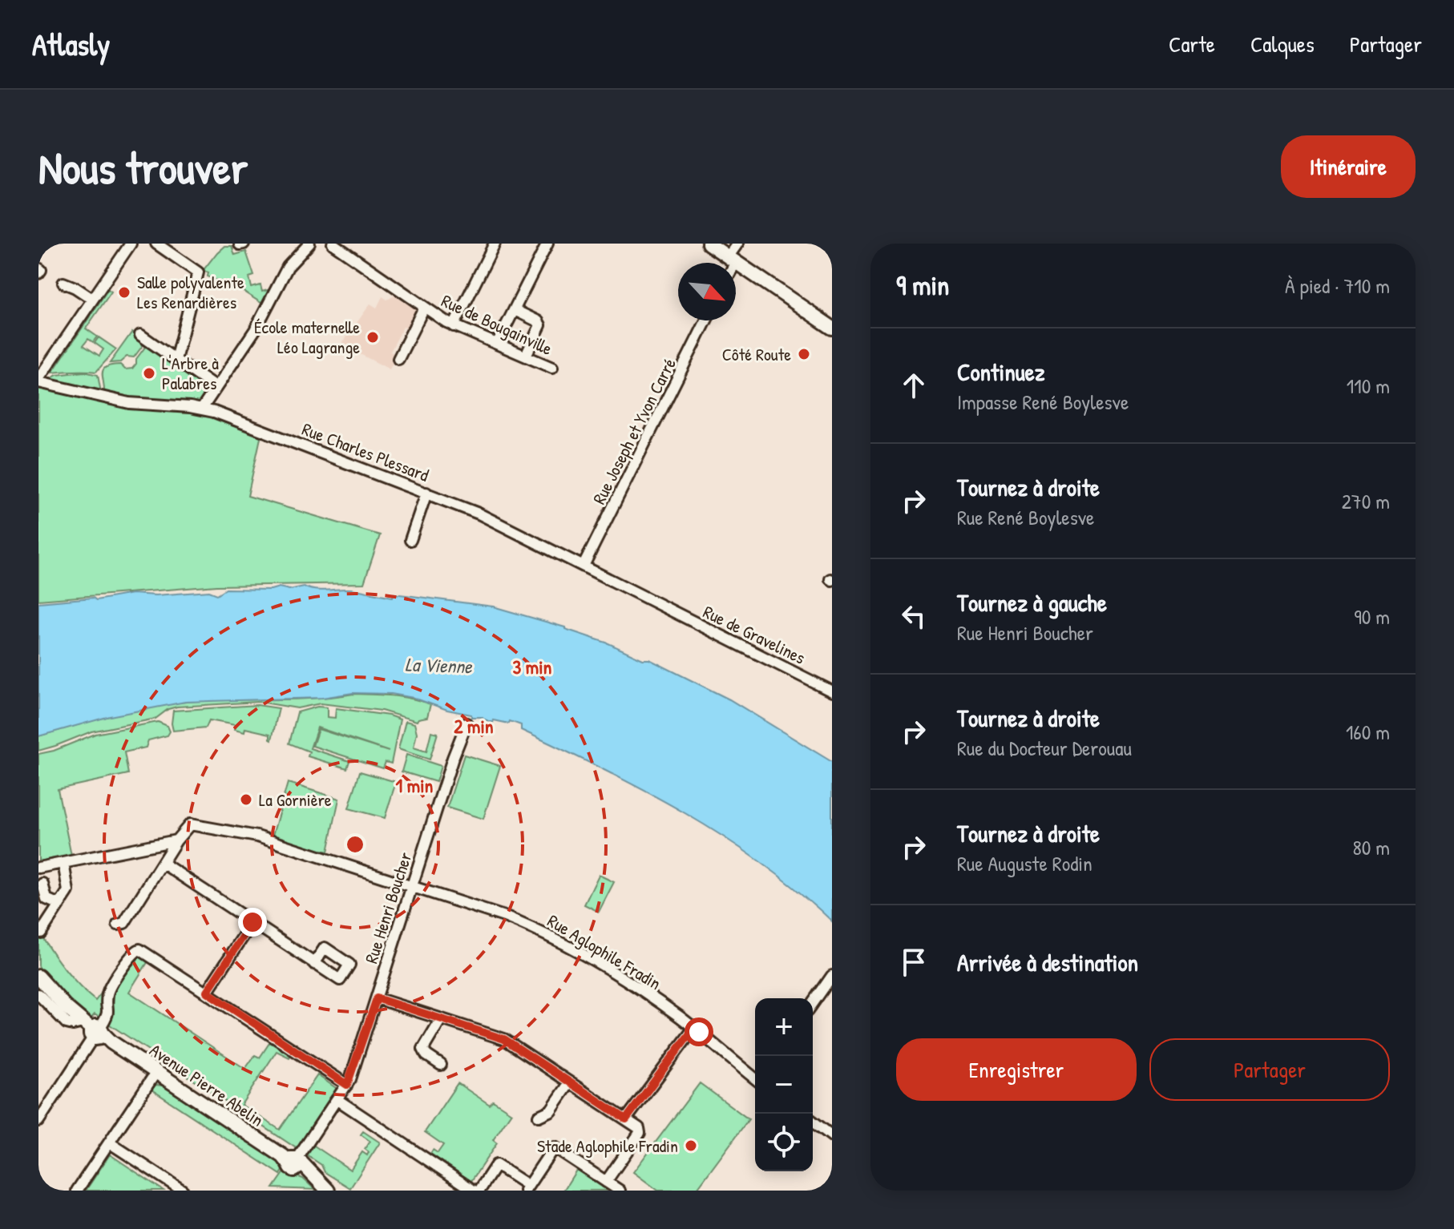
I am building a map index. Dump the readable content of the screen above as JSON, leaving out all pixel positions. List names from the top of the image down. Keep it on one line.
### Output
{"streets":{"main road":["Avenue Pierre Abelin"],"street":["Rue de Bougainville","Rue Joseph et Yvon Carré","Rue Charles Plessard","Rue de Gravelines","Rue Henri Boucher","Rue Aglophile Fradin"]},"crossings":[["Rue Joseph et Yvon Carré","Rue Charles Plessard"],["Rue Charles Plessard","Rue de Gravelines"],["Rue Henri Boucher","Rue Aglophile Fradin"],["Rue Henri Boucher","Avenue Pierre Abelin"]],"water":["La Vienne"],"places":["Salle polyvalente Les Renardières","École maternelle Léo Lagrange","Côté Route","L'Arbre à Palabres","La Gornière","Stade Aglophile Fradin"],"north":"bottom right","page":{"header":"Atlasly","nav":["Carte","Calques","Partager"],"buttons":["Itinéraire",["Enregistrer","Partager"]],"title":"Nous trouver","heading":["9 min","À pied · 710 m"],"list":[["Continuez","Impasse René Boylesve","110 m"],["Tournez à droite","Rue René Boylesve","270 m"],["Tournez à gauche","Rue Henri Boucher","90 m"],["Tournez à droite","Rue du Docteur Derouau","160 m"],["Tournez à droite","Rue Auguste Rodin","80 m"],"Arrivée à destination"],"map_buttons":["+","−"]},"rings":["3 min","2 min","1 min"]}
